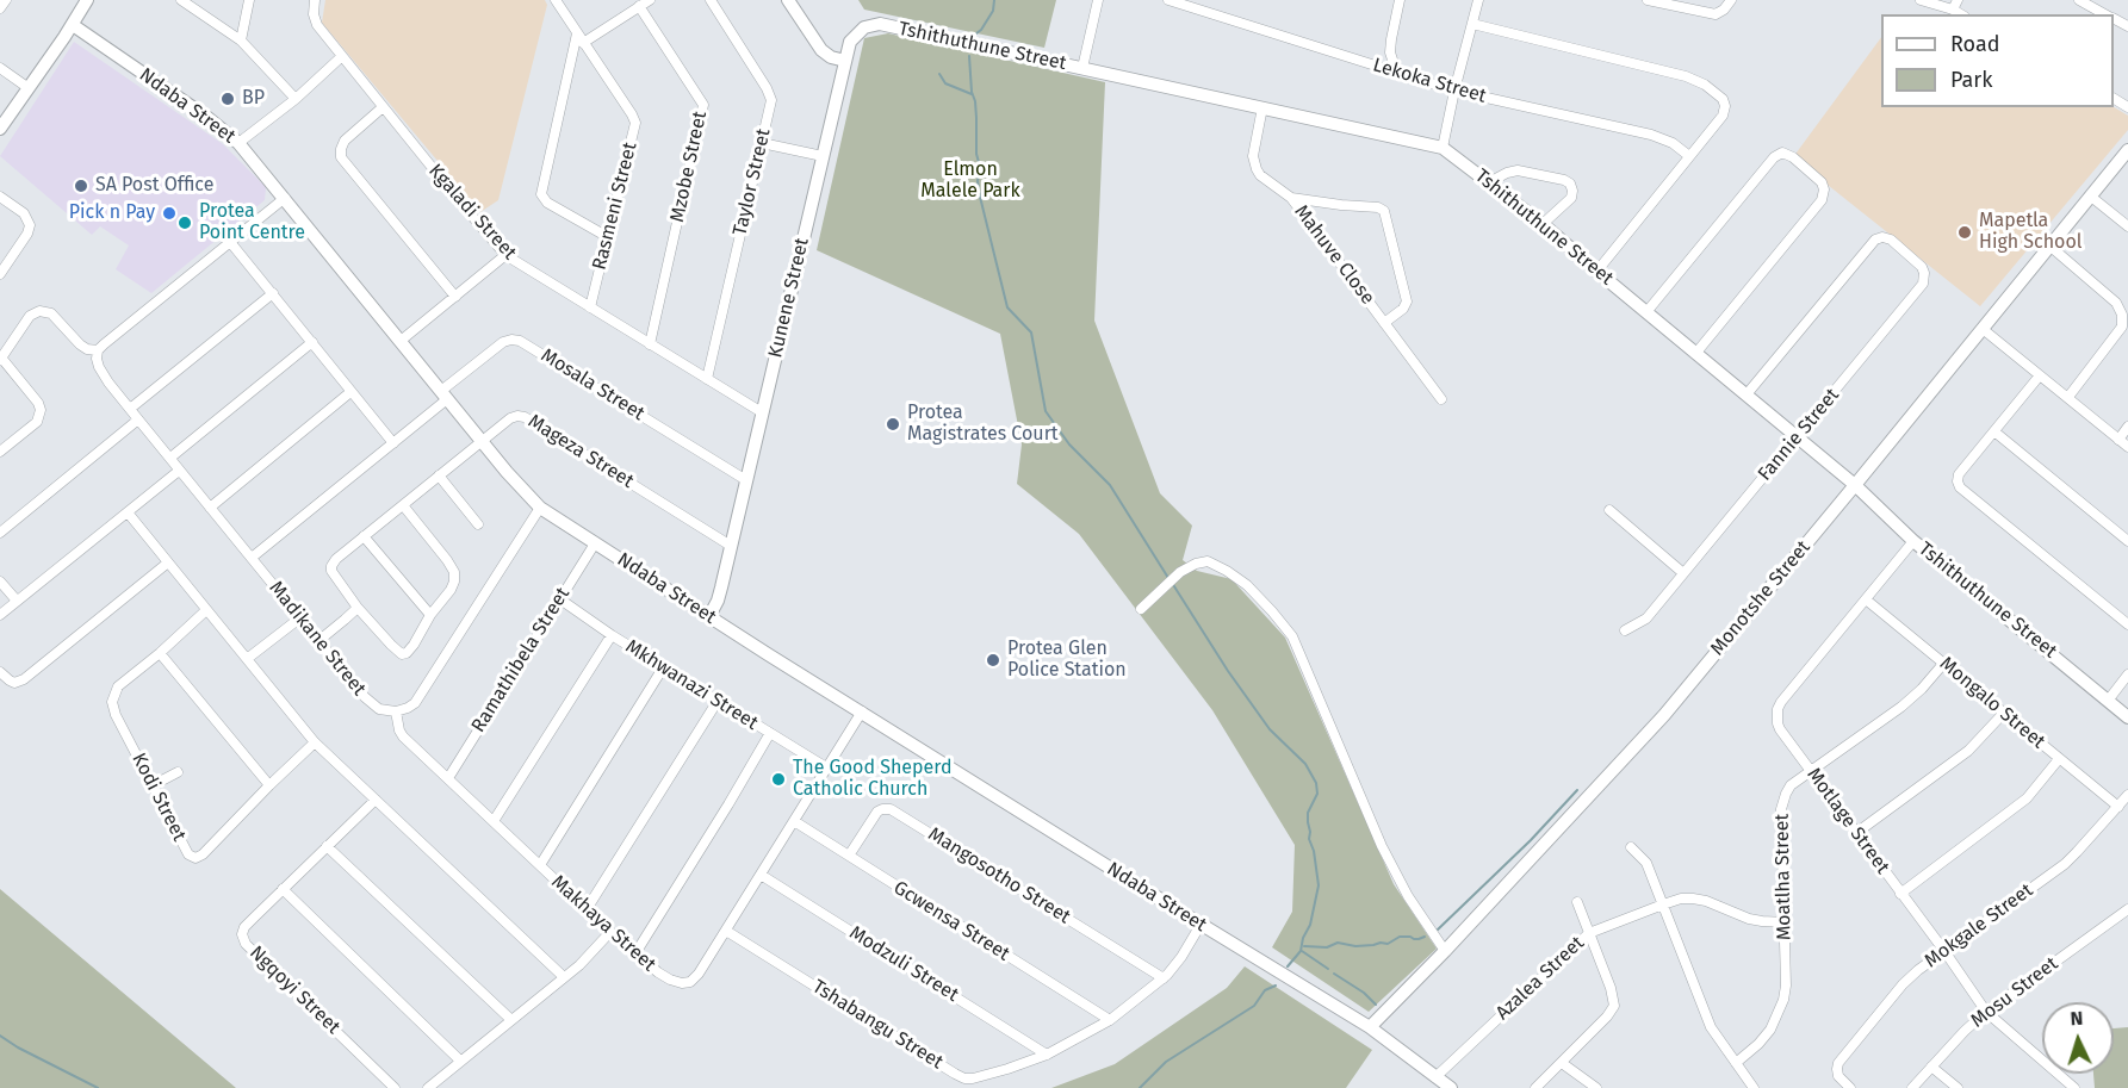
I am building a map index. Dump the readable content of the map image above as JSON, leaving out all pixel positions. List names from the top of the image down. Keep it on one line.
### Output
{"streets":{"street":["Tshithuthune Street","Lekoka Street","Ndaba Street","Mzobe Street","Taylor Street","Rasmeni Street","Kgaladi Street","Mahuve Close","Kunene Street","Mosala Street","Fannie Street","Mageza Street","Monotshe Street","Madikane Street","Ramathibela Street","Mkhwanazi Street","Mongalo Street","Kodi Street","Motlage Street","Mangosotho Street","Moatlha Street","Gcwensa Street","Makhaya Street","Mokgale Street","Modzuli Street","Azalea Street","Ngqoyi Street","Mosu Street","Tshabangu Street"]},"crossings":[["Tshithuthune Street","Mahuve Close"],["Tshithuthune Street","Kunene Street"],["Tshithuthune Street","Fannie Street"],["Tshithuthune Street","Monotshe Street"],["Tshithuthune Street","Motlage Street"],["Ndaba Street","Kunene Street"],["Ndaba Street","Mosala Street"],["Ndaba Street","Mageza Street"],["Ndaba Street","Monotshe Street"],["Ndaba Street","Ramathibela Street"],["Ndaba Street","Makhaya Street"],["Ndaba Street","Azalea Street"],["Ndaba Street","Tshabangu Street"],["Mzobe Street","Kgaladi Street"],["Taylor Street","Kgaladi Street"],["Rasmeni Street","Kgaladi Street"],["Kgaladi Street","Kunene Street"],["Kunene Street","Mosala Street"],["Kunene Street","Mageza Street"],["Mosala Street","Madikane Street"],["Madikane Street","Makhaya Street"],["Ramathibela Street","Mkhwanazi Street"],["Ramathibela Street","Makhaya Street"],["Mkhwanazi Street","Makhaya Street"],["Mongalo Street","Motlage Street"],["Mongalo Street","Moatlha Street"],["Mongalo Street","Mokgale Street"],["Motlage Street","Moatlha Street"],["Motlage Street","Mokgale Street"],["Motlage Street","Mosu Street"],["Mangosotho Street","Gcwensa Street"],["Mangosotho Street","Tshabangu Street"],["Moatlha Street","Azalea Street"],["Gcwensa Street","Makhaya Street"],["Gcwensa Street","Tshabangu Street"],["Makhaya Street","Modzuli Street"],["Makhaya Street","Tshabangu Street"],["Modzuli Street","Tshabangu Street"]],"parks":["Elmon Malele Park"],"places":["BP","SA Post Office","Pick n Pay","Protea Point Centre","Mapetla High School","Protea Magistrates Court","Protea Glen Police Station","The Good Sheperd Catholic Church"],"legend":["Road","Park"],"north":"top"}
